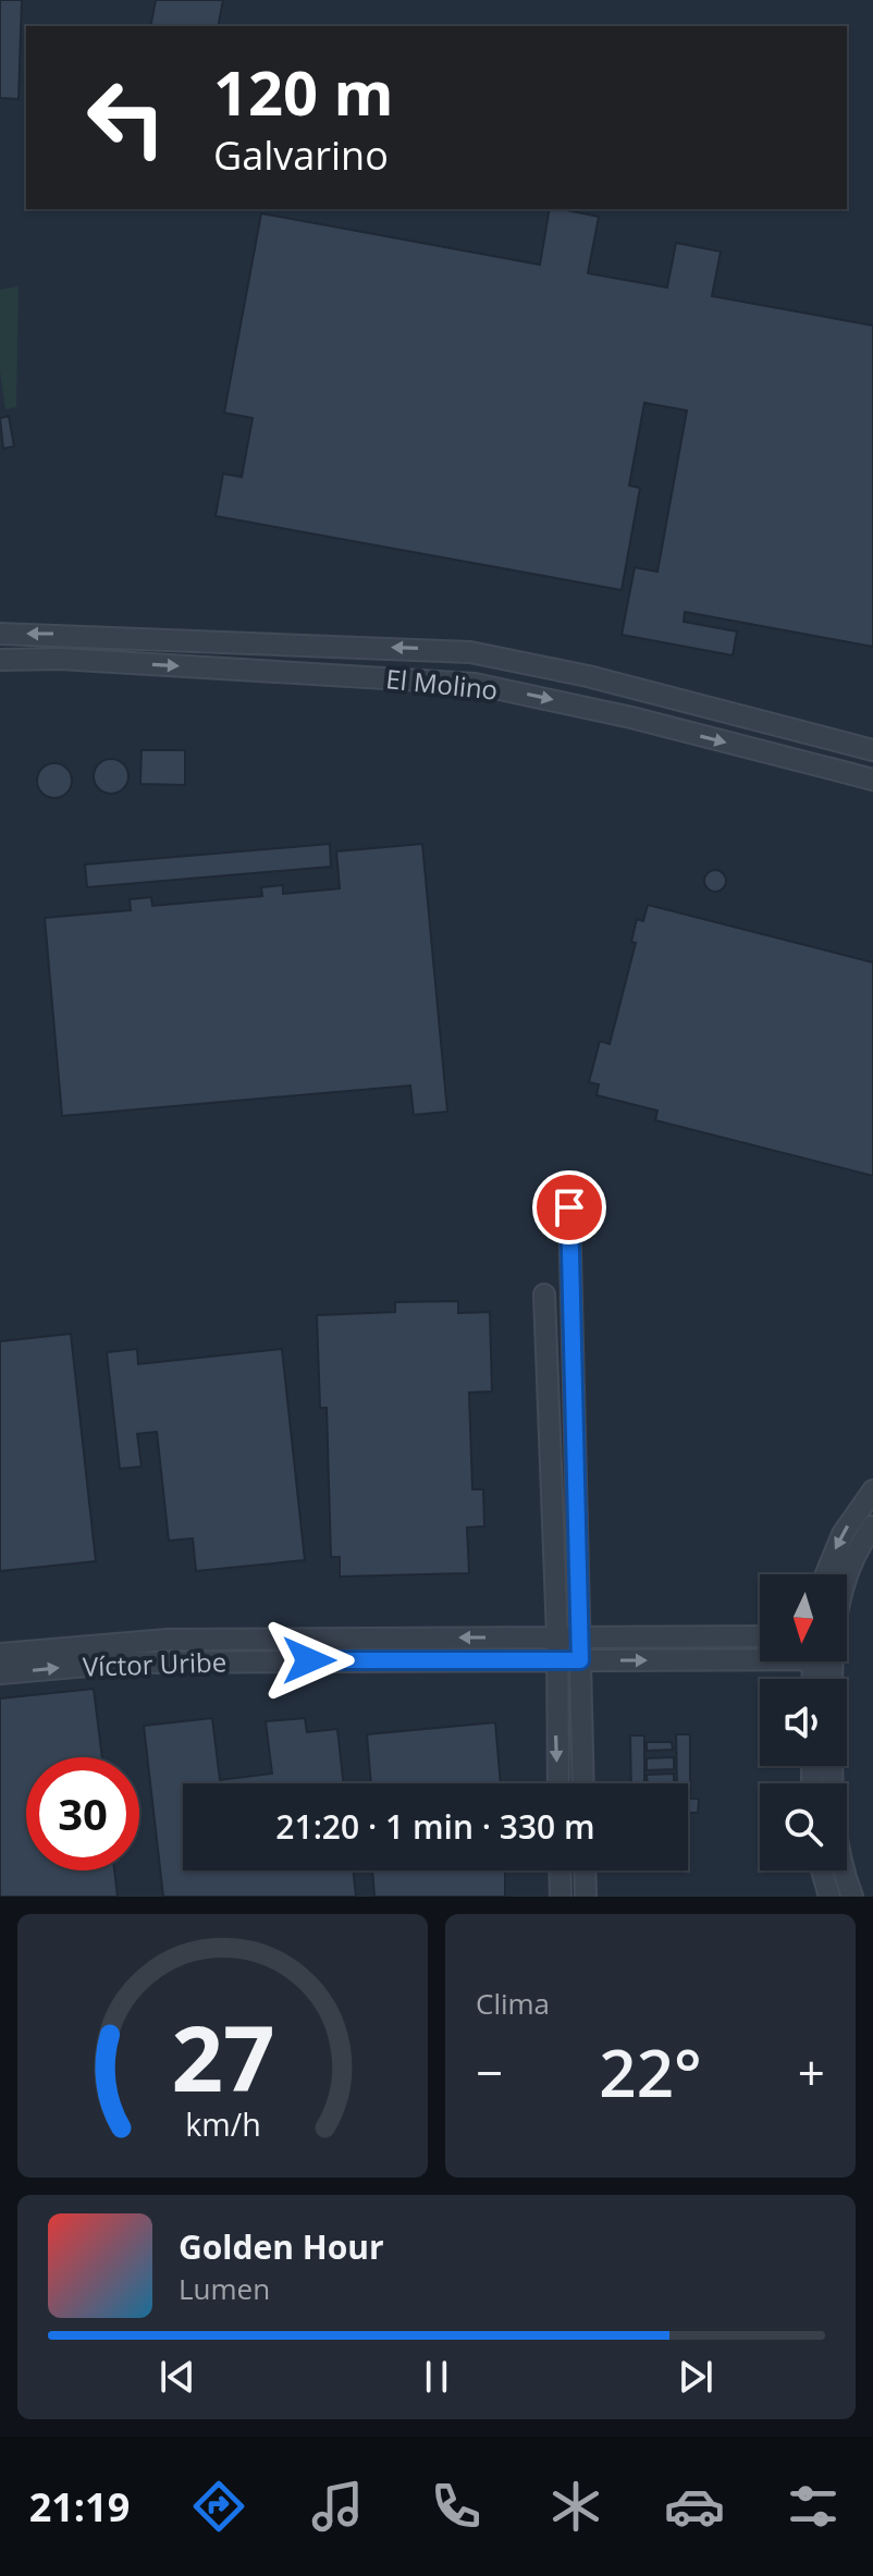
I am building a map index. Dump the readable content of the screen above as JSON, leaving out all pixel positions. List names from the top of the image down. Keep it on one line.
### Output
{"streets":{"street":["El Molino","Víctor Uribe"]},"north":"bottom","page":{"turn":["120 m","Galvarino"],"limit":"30","trip":"21:20 · 1 min · 330 m","tile":"Clima","heat":["−","22°","+"],"song":["Golden Hour","Lumen"],"tabs":"21:19","gauge":["27","km/h"]}}
